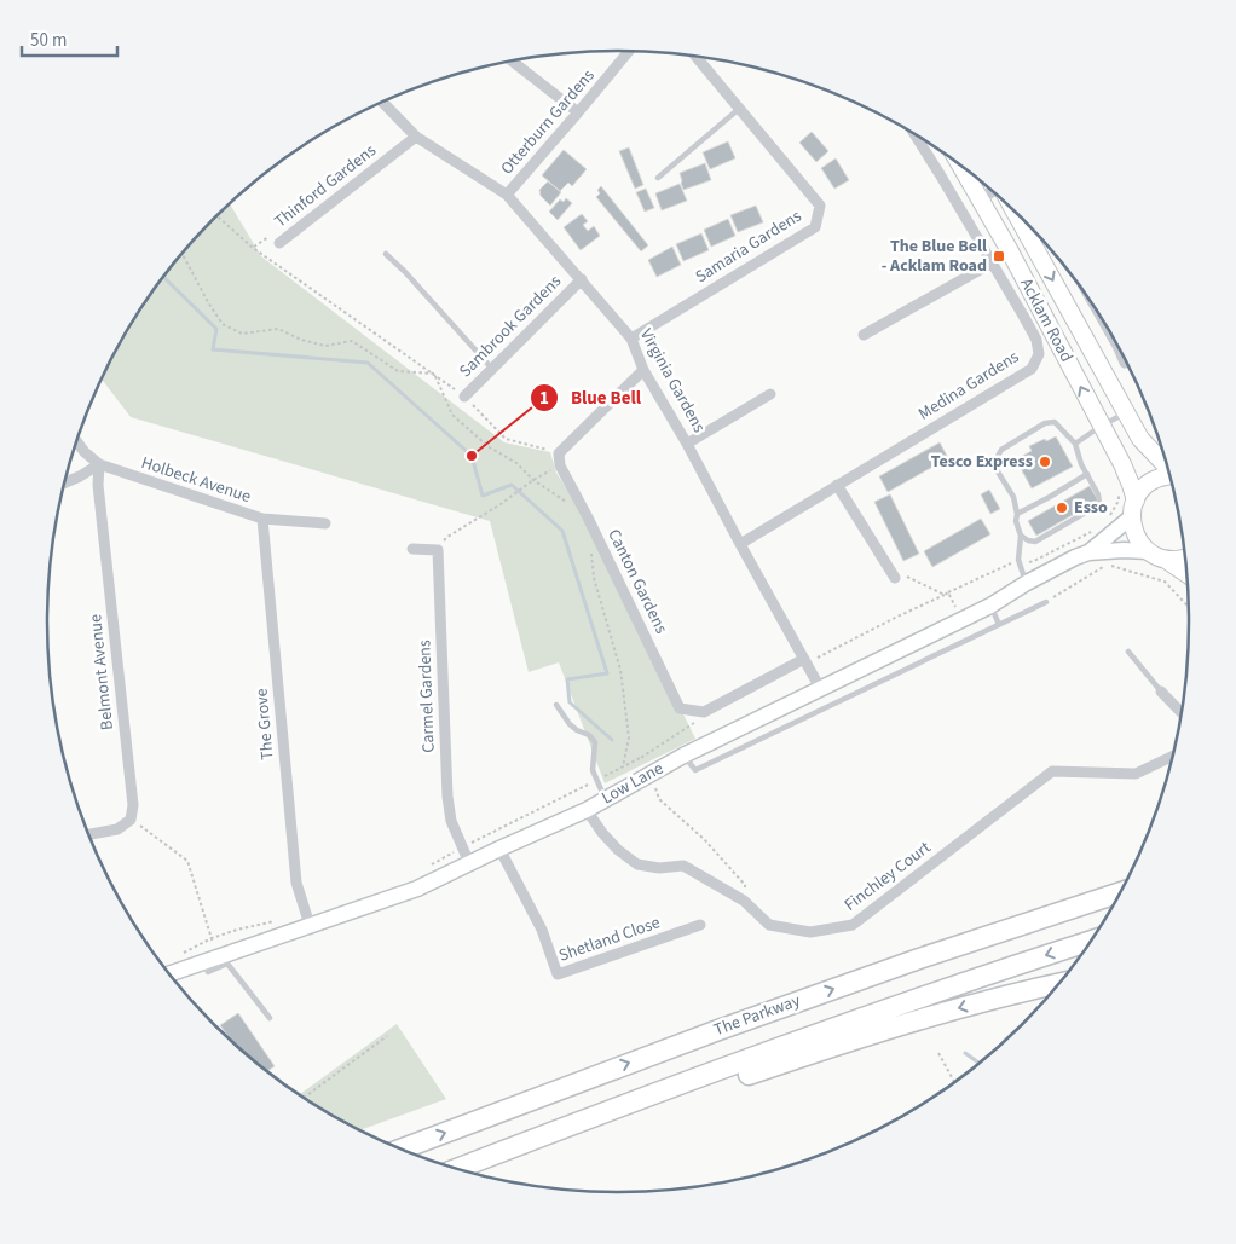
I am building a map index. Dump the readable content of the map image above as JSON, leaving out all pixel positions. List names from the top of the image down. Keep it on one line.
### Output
{"streets":{"highway":["The Parkway"],"main road":["Acklam Road","Low Lane"],"street":["Otterburn Gardens","Thinford Gardens","Samaria Gardens","Sambrook Gardens","Virginia Gardens","Medina Gardens","Holbeck Avenue","Canton Gardens","Belmont Avenue","Carmel Gardens","The Grove","Finchley Court","Shetland Close"]},"crossings":[["Otterburn Gardens","Virginia Gardens"],["Thinford Gardens","Virginia Gardens"],["Samaria Gardens","Virginia Gardens"],["Acklam Road","Low Lane"],["Sambrook Gardens","Virginia Gardens"],["Virginia Gardens","Medina Gardens"],["Virginia Gardens","Low Lane"],["Holbeck Avenue","Belmont Avenue"],["Holbeck Avenue","The Grove"],["Carmel Gardens","Low Lane"],["The Grove","Low Lane"],["Low Lane","Finchley Court"],["Low Lane","Shetland Close"]],"places":{"transit":["The Blue Bell - Acklam Road"],"other":["Blue Bell","Tesco Express","Esso"]},"scale_bar":"50 m"}
